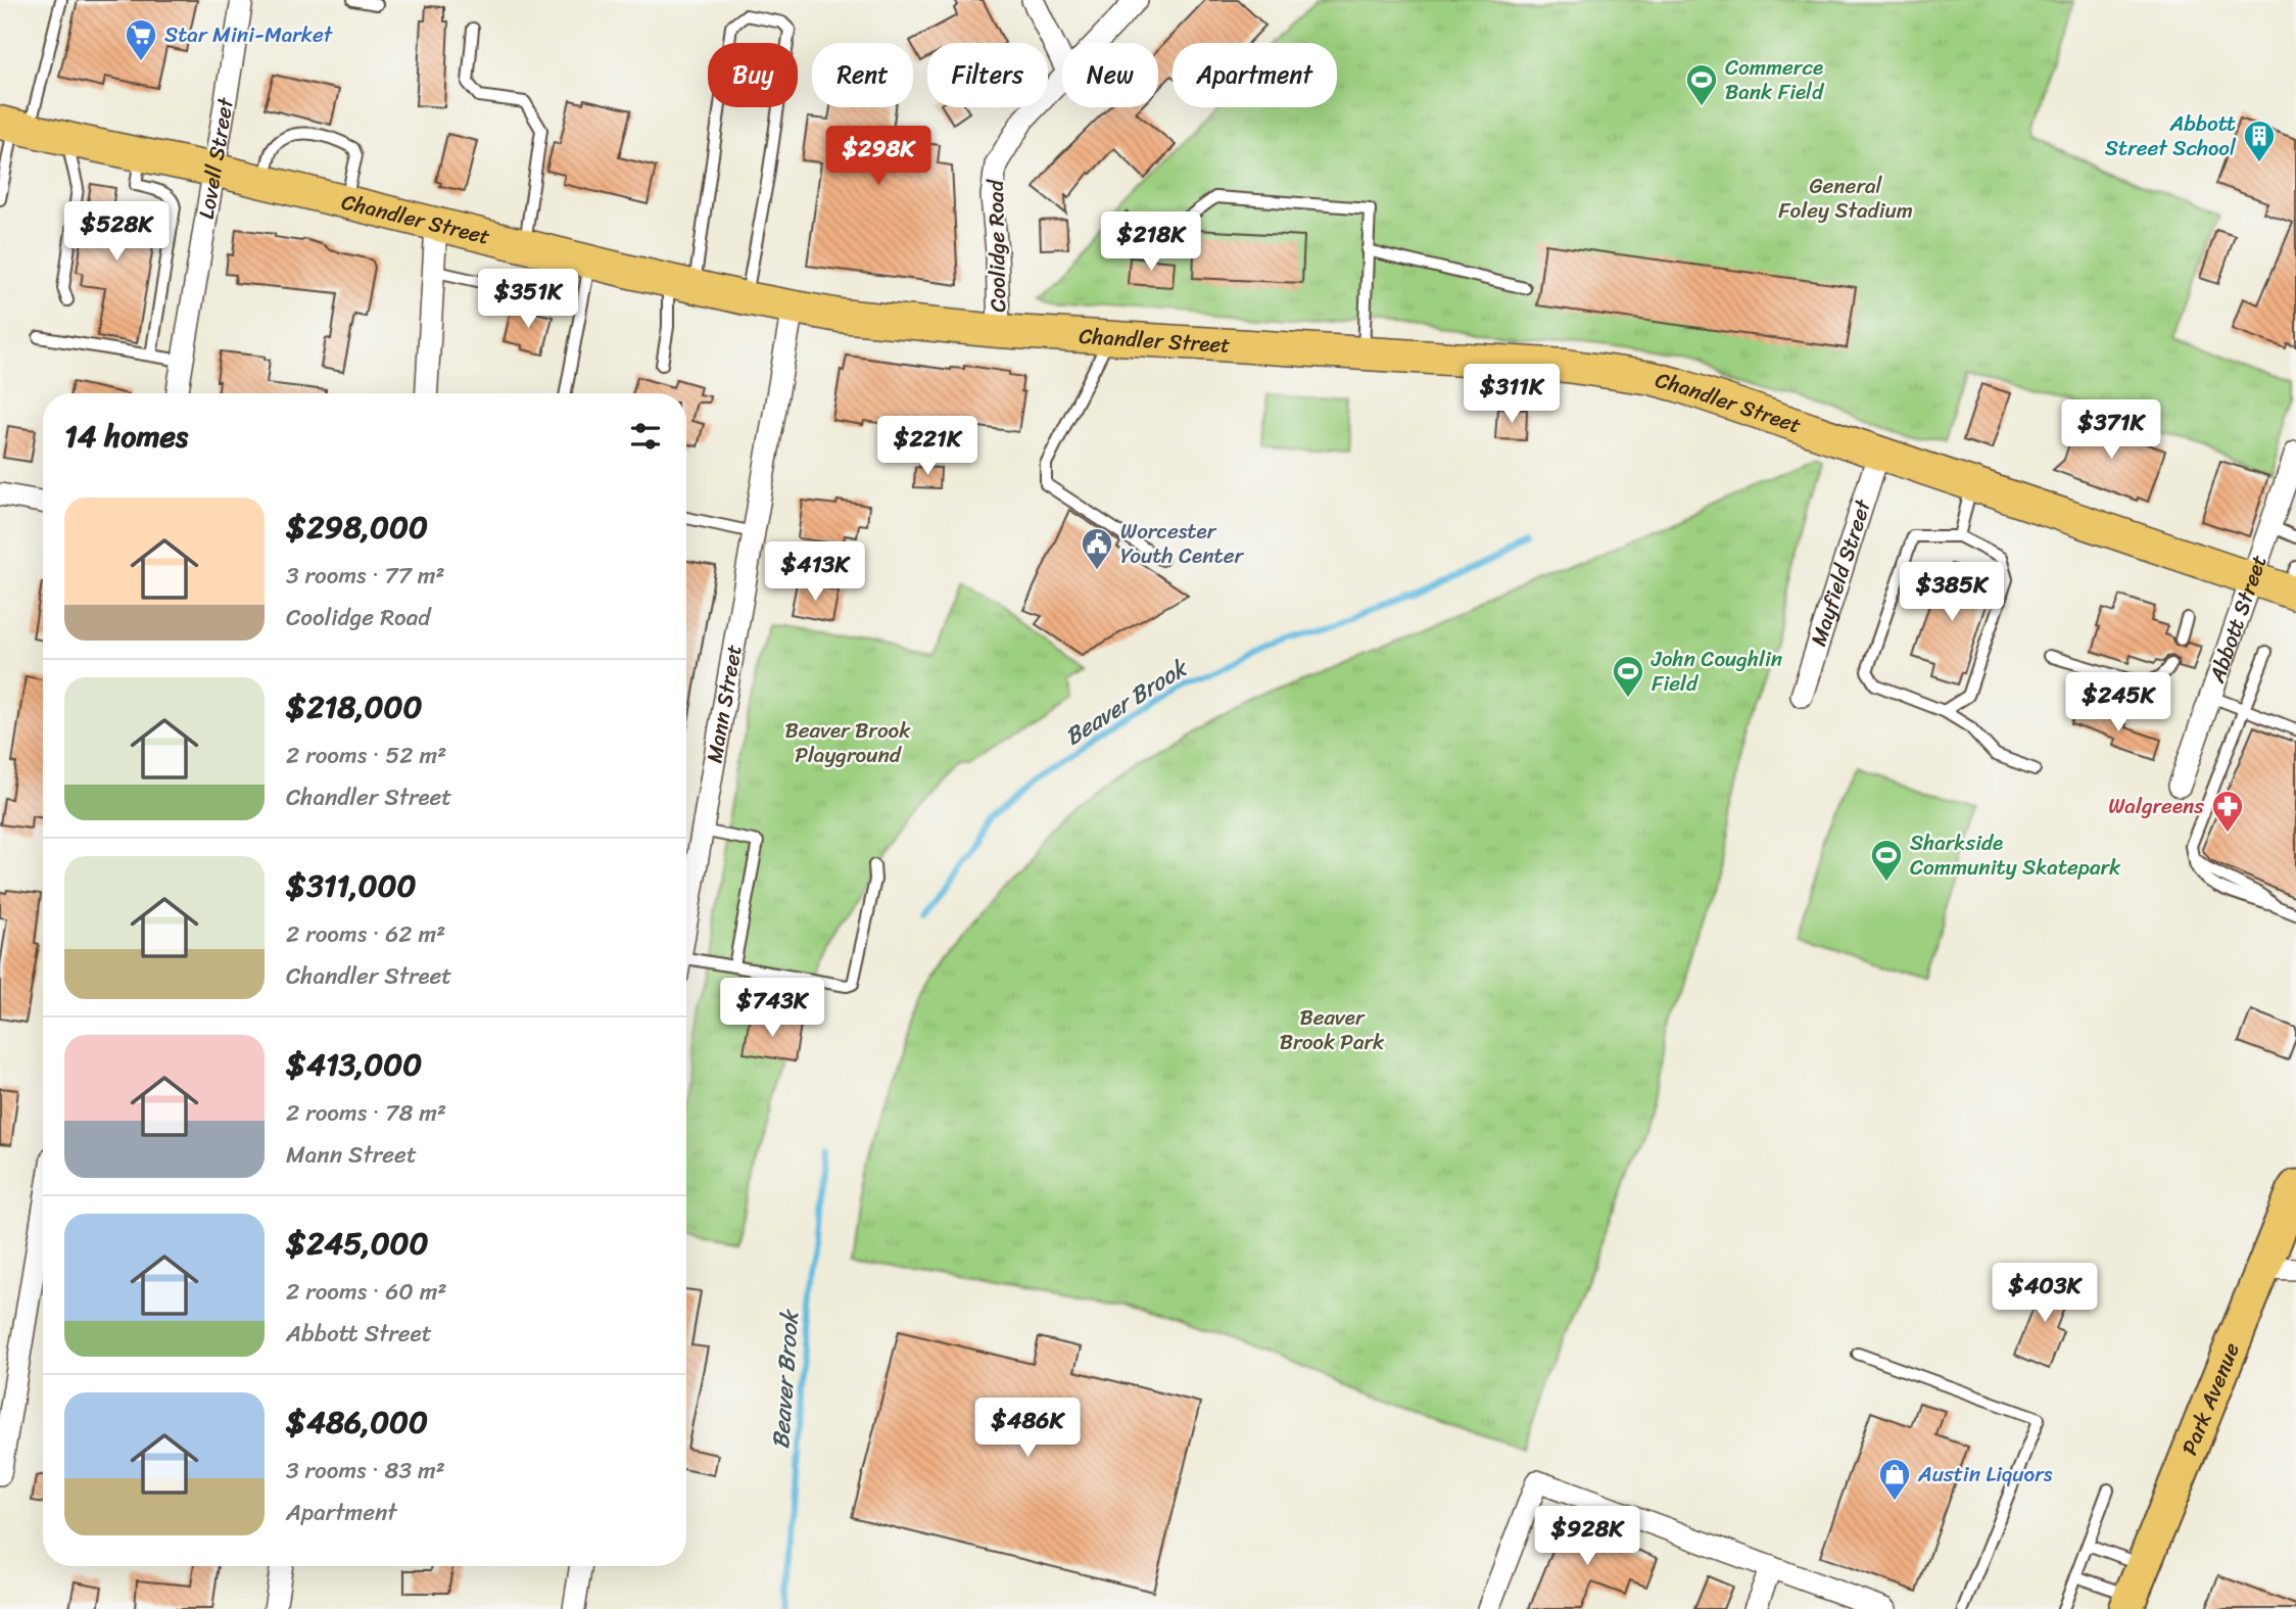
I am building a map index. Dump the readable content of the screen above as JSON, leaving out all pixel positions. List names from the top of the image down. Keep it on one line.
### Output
{"streets":{"highway":["Park Avenue"],"main road":["Chandler Street"],"street":["Lovell Street","Coolidge Road","Mayfield Street","Abbott Street","Mann Street"]},"crossings":[["Lovell Street","Chandler Street"],["Chandler Street","Coolidge Road"],["Chandler Street","Mayfield Street"],["Chandler Street","Abbott Street"],["Chandler Street","Mann Street"]],"water":["Beaver Brook"],"parks":["General Foley Stadium","Beaver Brook Playground","Beaver Brook Park"],"places":{"supermarket":["Star Mini-Market"],"sports":["Commerce Bank Field","John Coughlin Field","Sharkside Community Skatepark"],"building":["Abbott Street School"],"public building":["Worcester Youth Center"],"pharmacy":["Walgreens"],"shop":["Austin Liquors"]},"page":{"chip":["Buy","Rent","Filters","New","Apartment"],"price":["$298K","$528K","$218K","$351K","$311K","$371K","$221K","$413K","$385K","$245K","$743K","$403K","$486K","$928K"],"heading":"14 homes","list":[{"name":"$298,000","note":"3 rooms · 77 m² · Coolidge Road"},{"name":"$218,000","note":"2 rooms · 52 m² · Chandler Street"},{"name":"$311,000","note":"2 rooms · 62 m² · Chandler Street"},{"name":"$413,000","note":"2 rooms · 78 m² · Mann Street"},{"name":"$245,000","note":"2 rooms · 60 m² · Abbott Street"},{"name":"$486,000","note":"3 rooms · 83 m² · Apartment"}]}}
